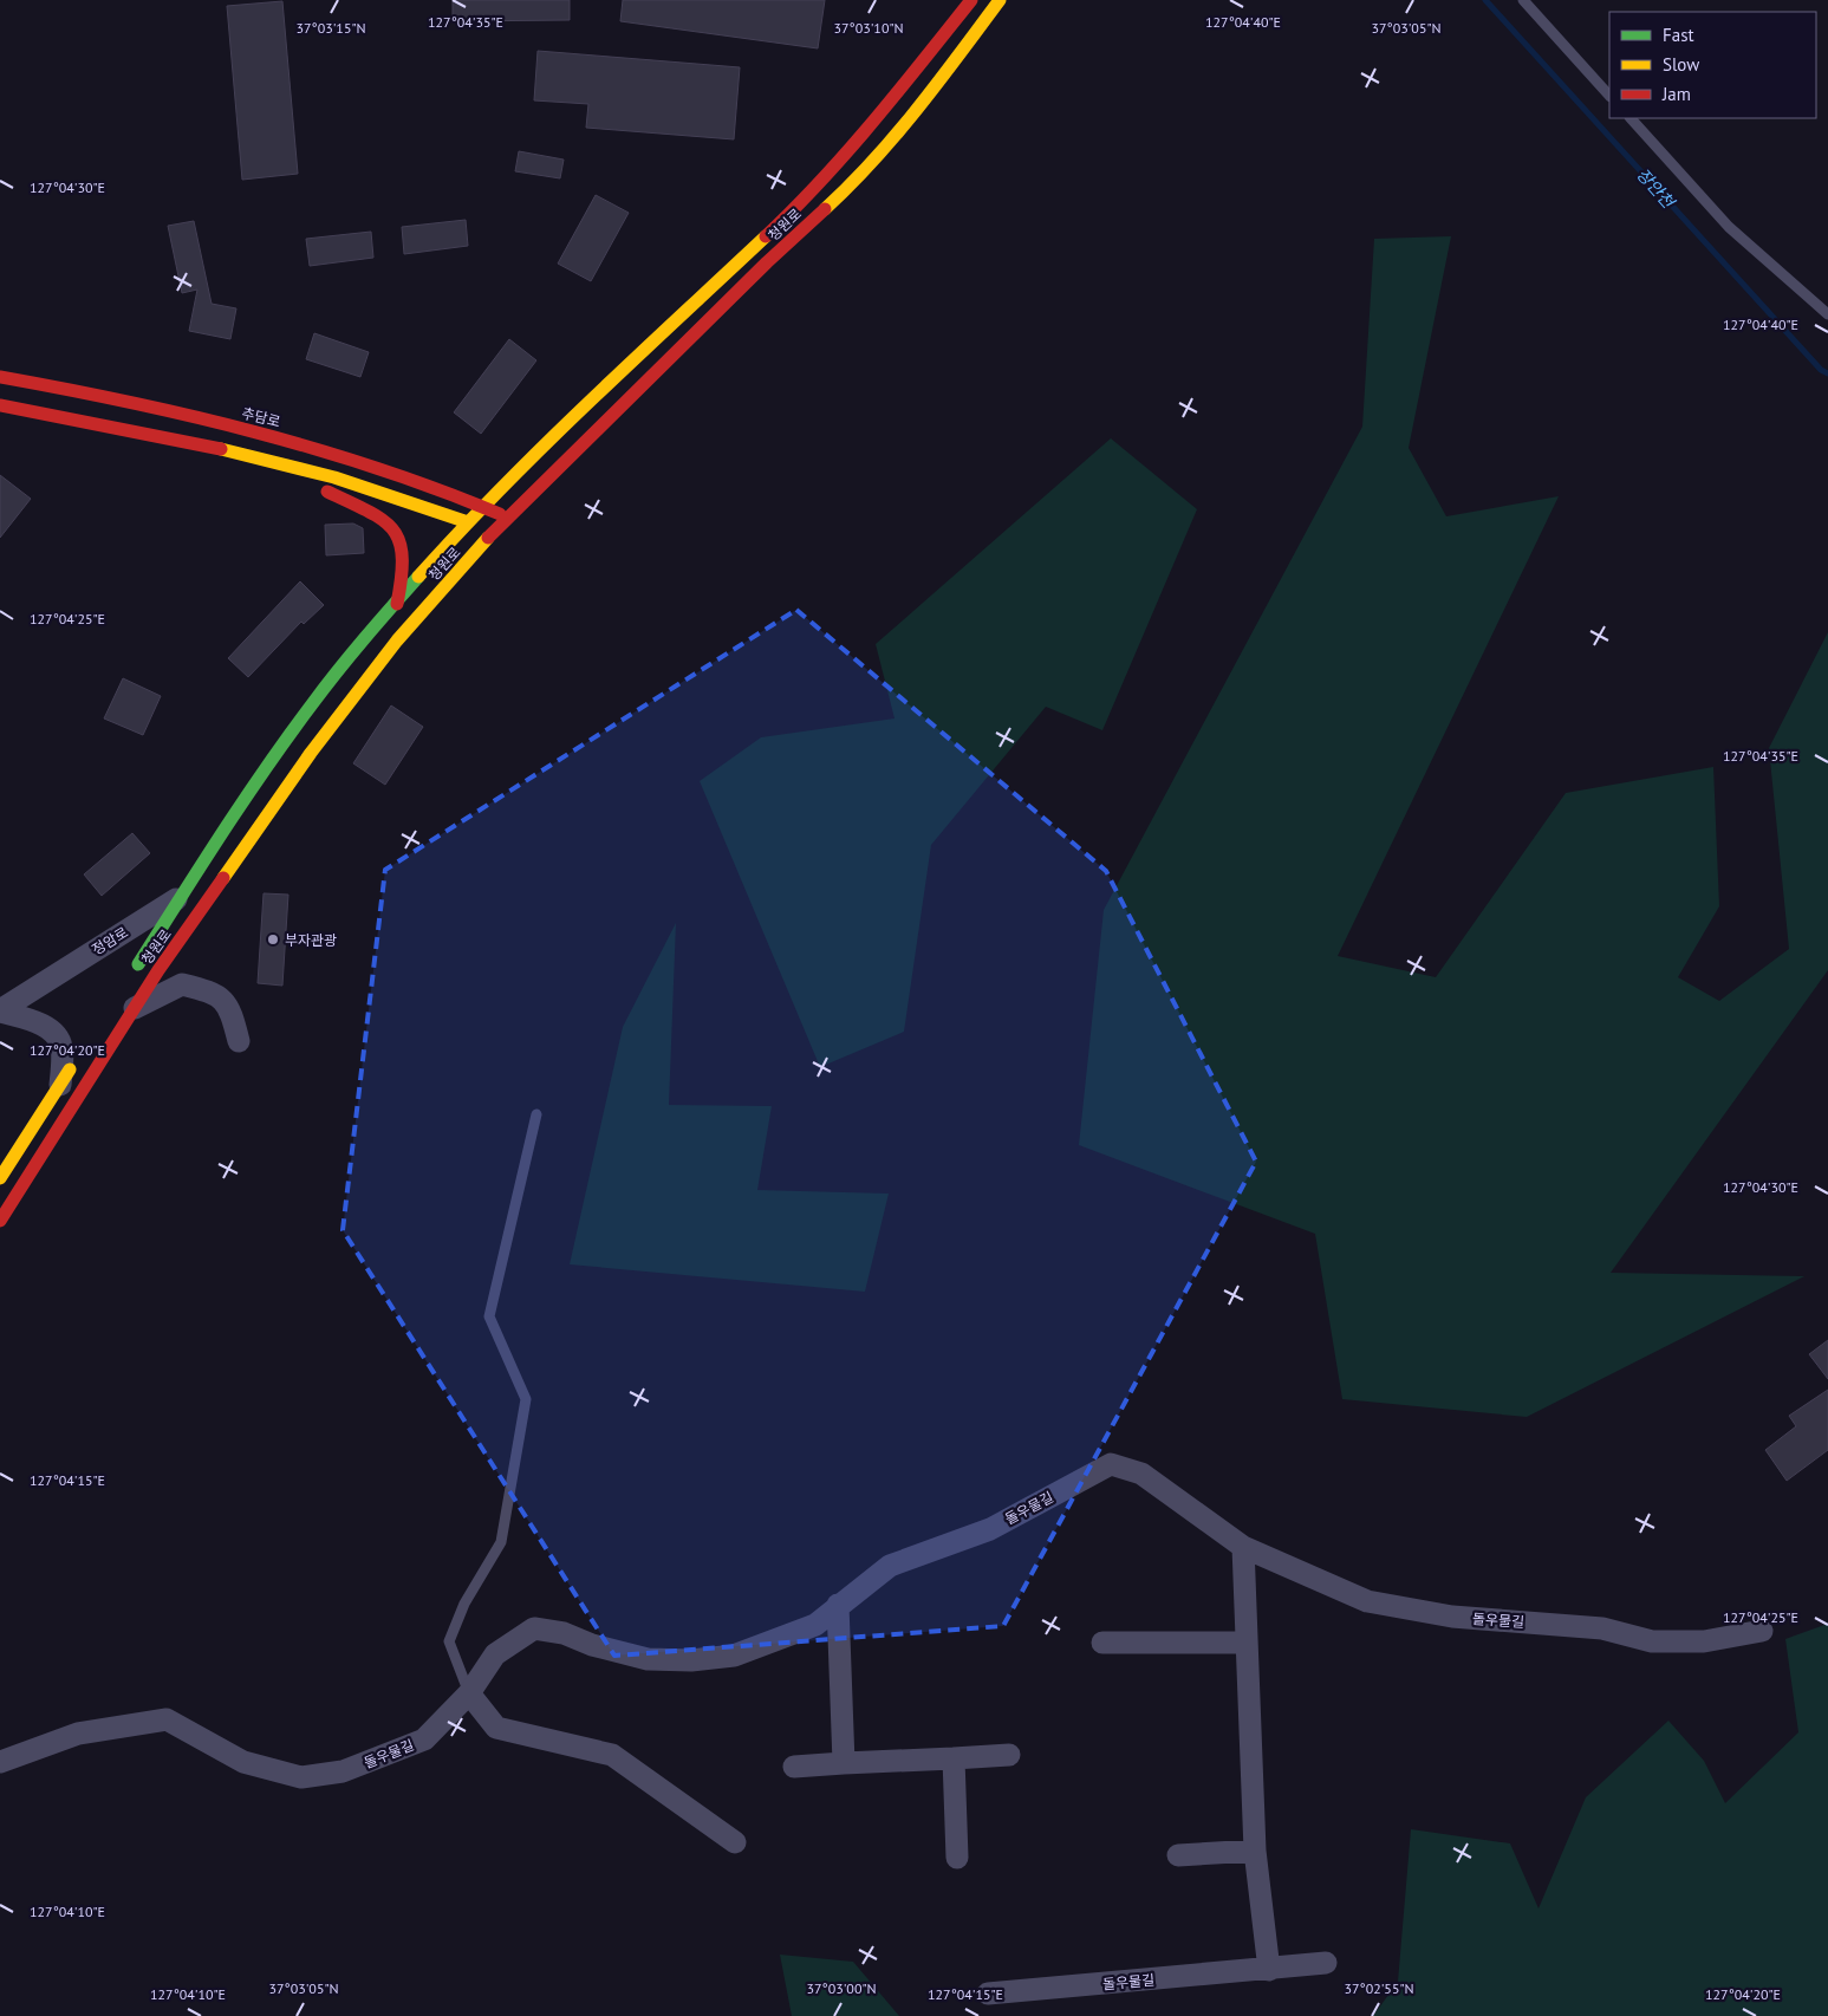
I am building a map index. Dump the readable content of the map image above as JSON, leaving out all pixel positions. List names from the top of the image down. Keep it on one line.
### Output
{"streets":{"main road":["청원로","추담로"],"street":["정암로","돌우물길"]},"crossings":[["청원로","추담로"],["청원로","정암로"]],"water":["장안천"],"places":["부자관광"],"legend":["Fast","Slow","Jam"],"coordinates":["127°04'35\"E","127°04'40\"E","37°03'15\"N","37°03'10\"N","37°03'05\"N","127°04'30\"E","127°04'25\"E","127°04'20\"E","127°04'15\"E","127°04'10\"E","37°03'00\"N","37°02'55\"N"]}
